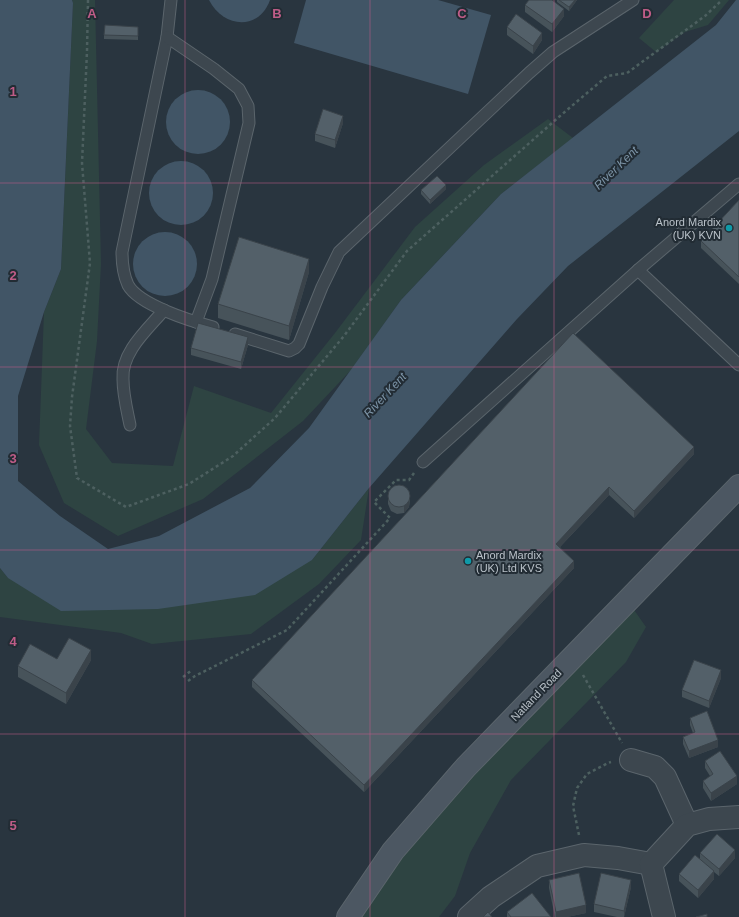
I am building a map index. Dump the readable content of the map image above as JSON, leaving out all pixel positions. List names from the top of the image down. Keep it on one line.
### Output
{"streets":{"street":["Natland Road"]},"water":["River Kent"],"places":["Anord Mardix (UK) KVN","Anord Mardix (UK) Ltd KVS"],"grid":{"columns":["A","B","C","D"],"rows":["1","2","3","4","5"]}}
